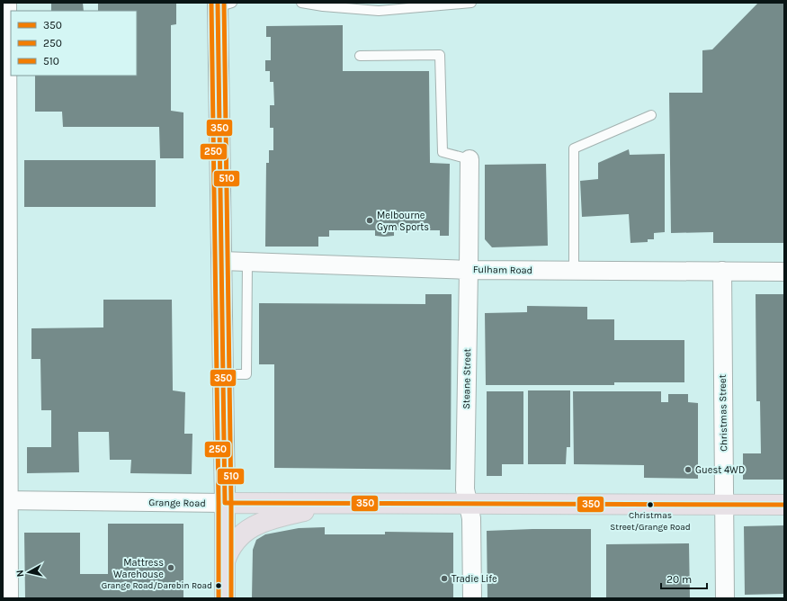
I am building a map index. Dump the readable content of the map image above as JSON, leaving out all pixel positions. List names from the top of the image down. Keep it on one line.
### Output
{"streets":{"main road":["Grange Road"],"street":["Fulham Road","Steane Street","Christmas Street"]},"crossings":[["Fulham Road","Steane Street"],["Fulham Road","Christmas Street"],["Steane Street","Grange Road"],["Christmas Street","Grange Road"]],"places":["Melbourne Gym Sports","Guest 4WD","Christmas Street/Grange Road","Mattress Warehouse","Tradie Life","Grange Road/Darebin Road"],"lines":["transit line 350","transit line 250","transit line 510"],"legend":["350","250","510"],"scale_bar":"20 m","north":"left"}
